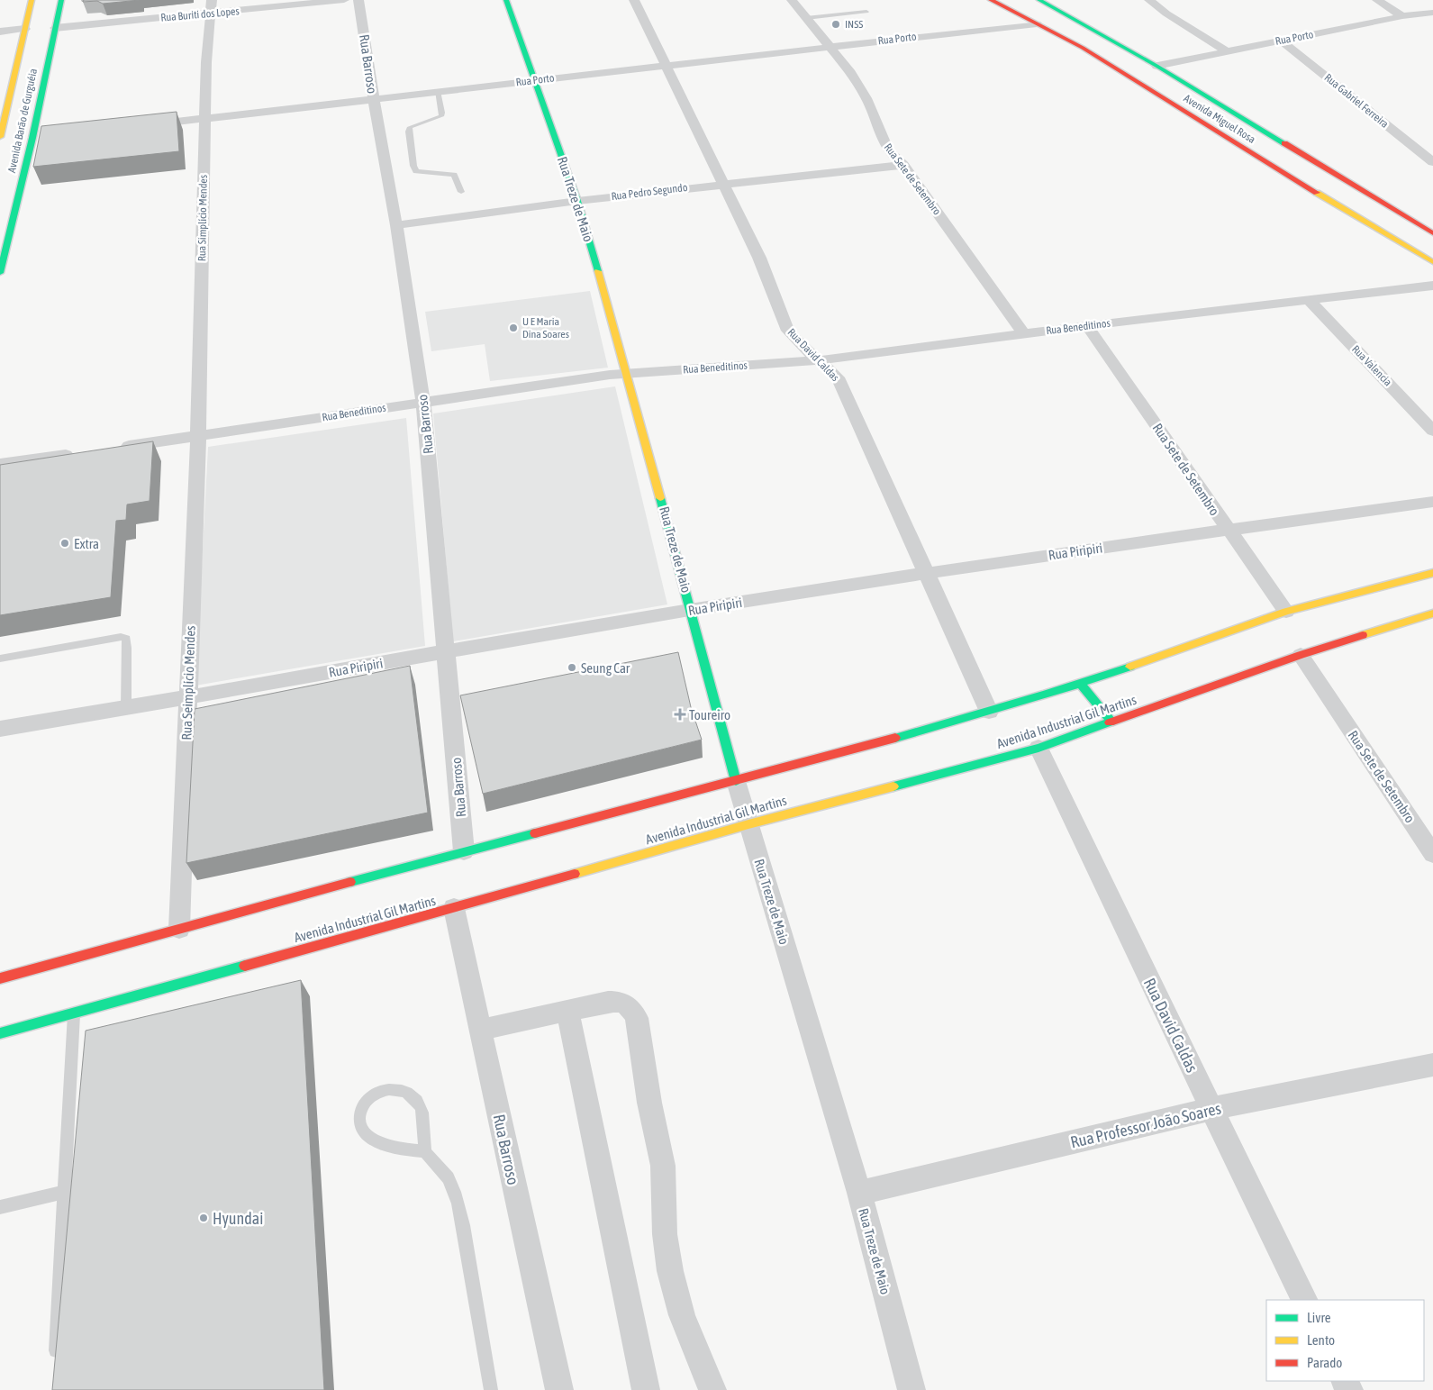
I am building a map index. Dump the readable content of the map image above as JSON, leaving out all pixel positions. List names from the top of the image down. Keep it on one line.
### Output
{"streets":{"main road":["Avenida Miguel Rosa","Avenida Barão de Gurguéia","Rua Treze de Maio","Avenida Industrial Gil Martins"],"street":["Rua Buriti dos Lopes","Rua Porto","Rua Barroso","Rua Gabriel Ferreira","Rua Sete de Setembro","Rua Pedro Segundo","Rua Simplício Mendes","Rua Beneditinos","Rua David Caldas","Rua Valencia","Rua Piripiri","Rua Seimplício Mendes","Rua Professor João Soares"]},"crossings":[["Rua Buriti dos Lopes","Avenida Barão de Gurguéia"],["Rua Buriti dos Lopes","Rua Simplício Mendes"],["Rua Porto","Rua Barroso"],["Rua Porto","Rua Gabriel Ferreira"],["Rua Porto","Avenida Miguel Rosa"],["Rua Porto","Rua Sete de Setembro"],["Rua Porto","Rua Treze de Maio"],["Rua Porto","Rua Simplício Mendes"],["Rua Porto","Rua David Caldas"],["Rua Barroso","Rua Pedro Segundo"],["Rua Barroso","Rua Beneditinos"],["Rua Barroso","Rua Piripiri"],["Rua Barroso","Avenida Industrial Gil Martins"],["Rua Sete de Setembro","Rua Pedro Segundo"],["Rua Sete de Setembro","Rua Beneditinos"],["Rua Sete de Setembro","Rua Piripiri"],["Rua Sete de Setembro","Avenida Industrial Gil Martins"],["Rua Pedro Segundo","Rua Treze de Maio"],["Rua Pedro Segundo","Rua David Caldas"],["Rua Treze de Maio","Rua Beneditinos"],["Rua Treze de Maio","Rua Piripiri"],["Rua Treze de Maio","Avenida Industrial Gil Martins"],["Rua Treze de Maio","Rua Professor João Soares"],["Rua Simplício Mendes","Rua Beneditinos"],["Rua Simplício Mendes","Rua Seimplício Mendes"],["Rua Beneditinos","Rua David Caldas"],["Rua Beneditinos","Rua Valencia"],["Rua Beneditinos","Rua Seimplício Mendes"],["Rua David Caldas","Rua Piripiri"],["Rua David Caldas","Avenida Industrial Gil Martins"],["Rua David Caldas","Rua Professor João Soares"],["Rua Piripiri","Rua Seimplício Mendes"]],"places":{"other":["INSS","U E Maria Dina Soares","Extra","Seung Car","Hyundai"],"health":["Toureiro"]},"legend":["Livre","Lento","Parado"]}
